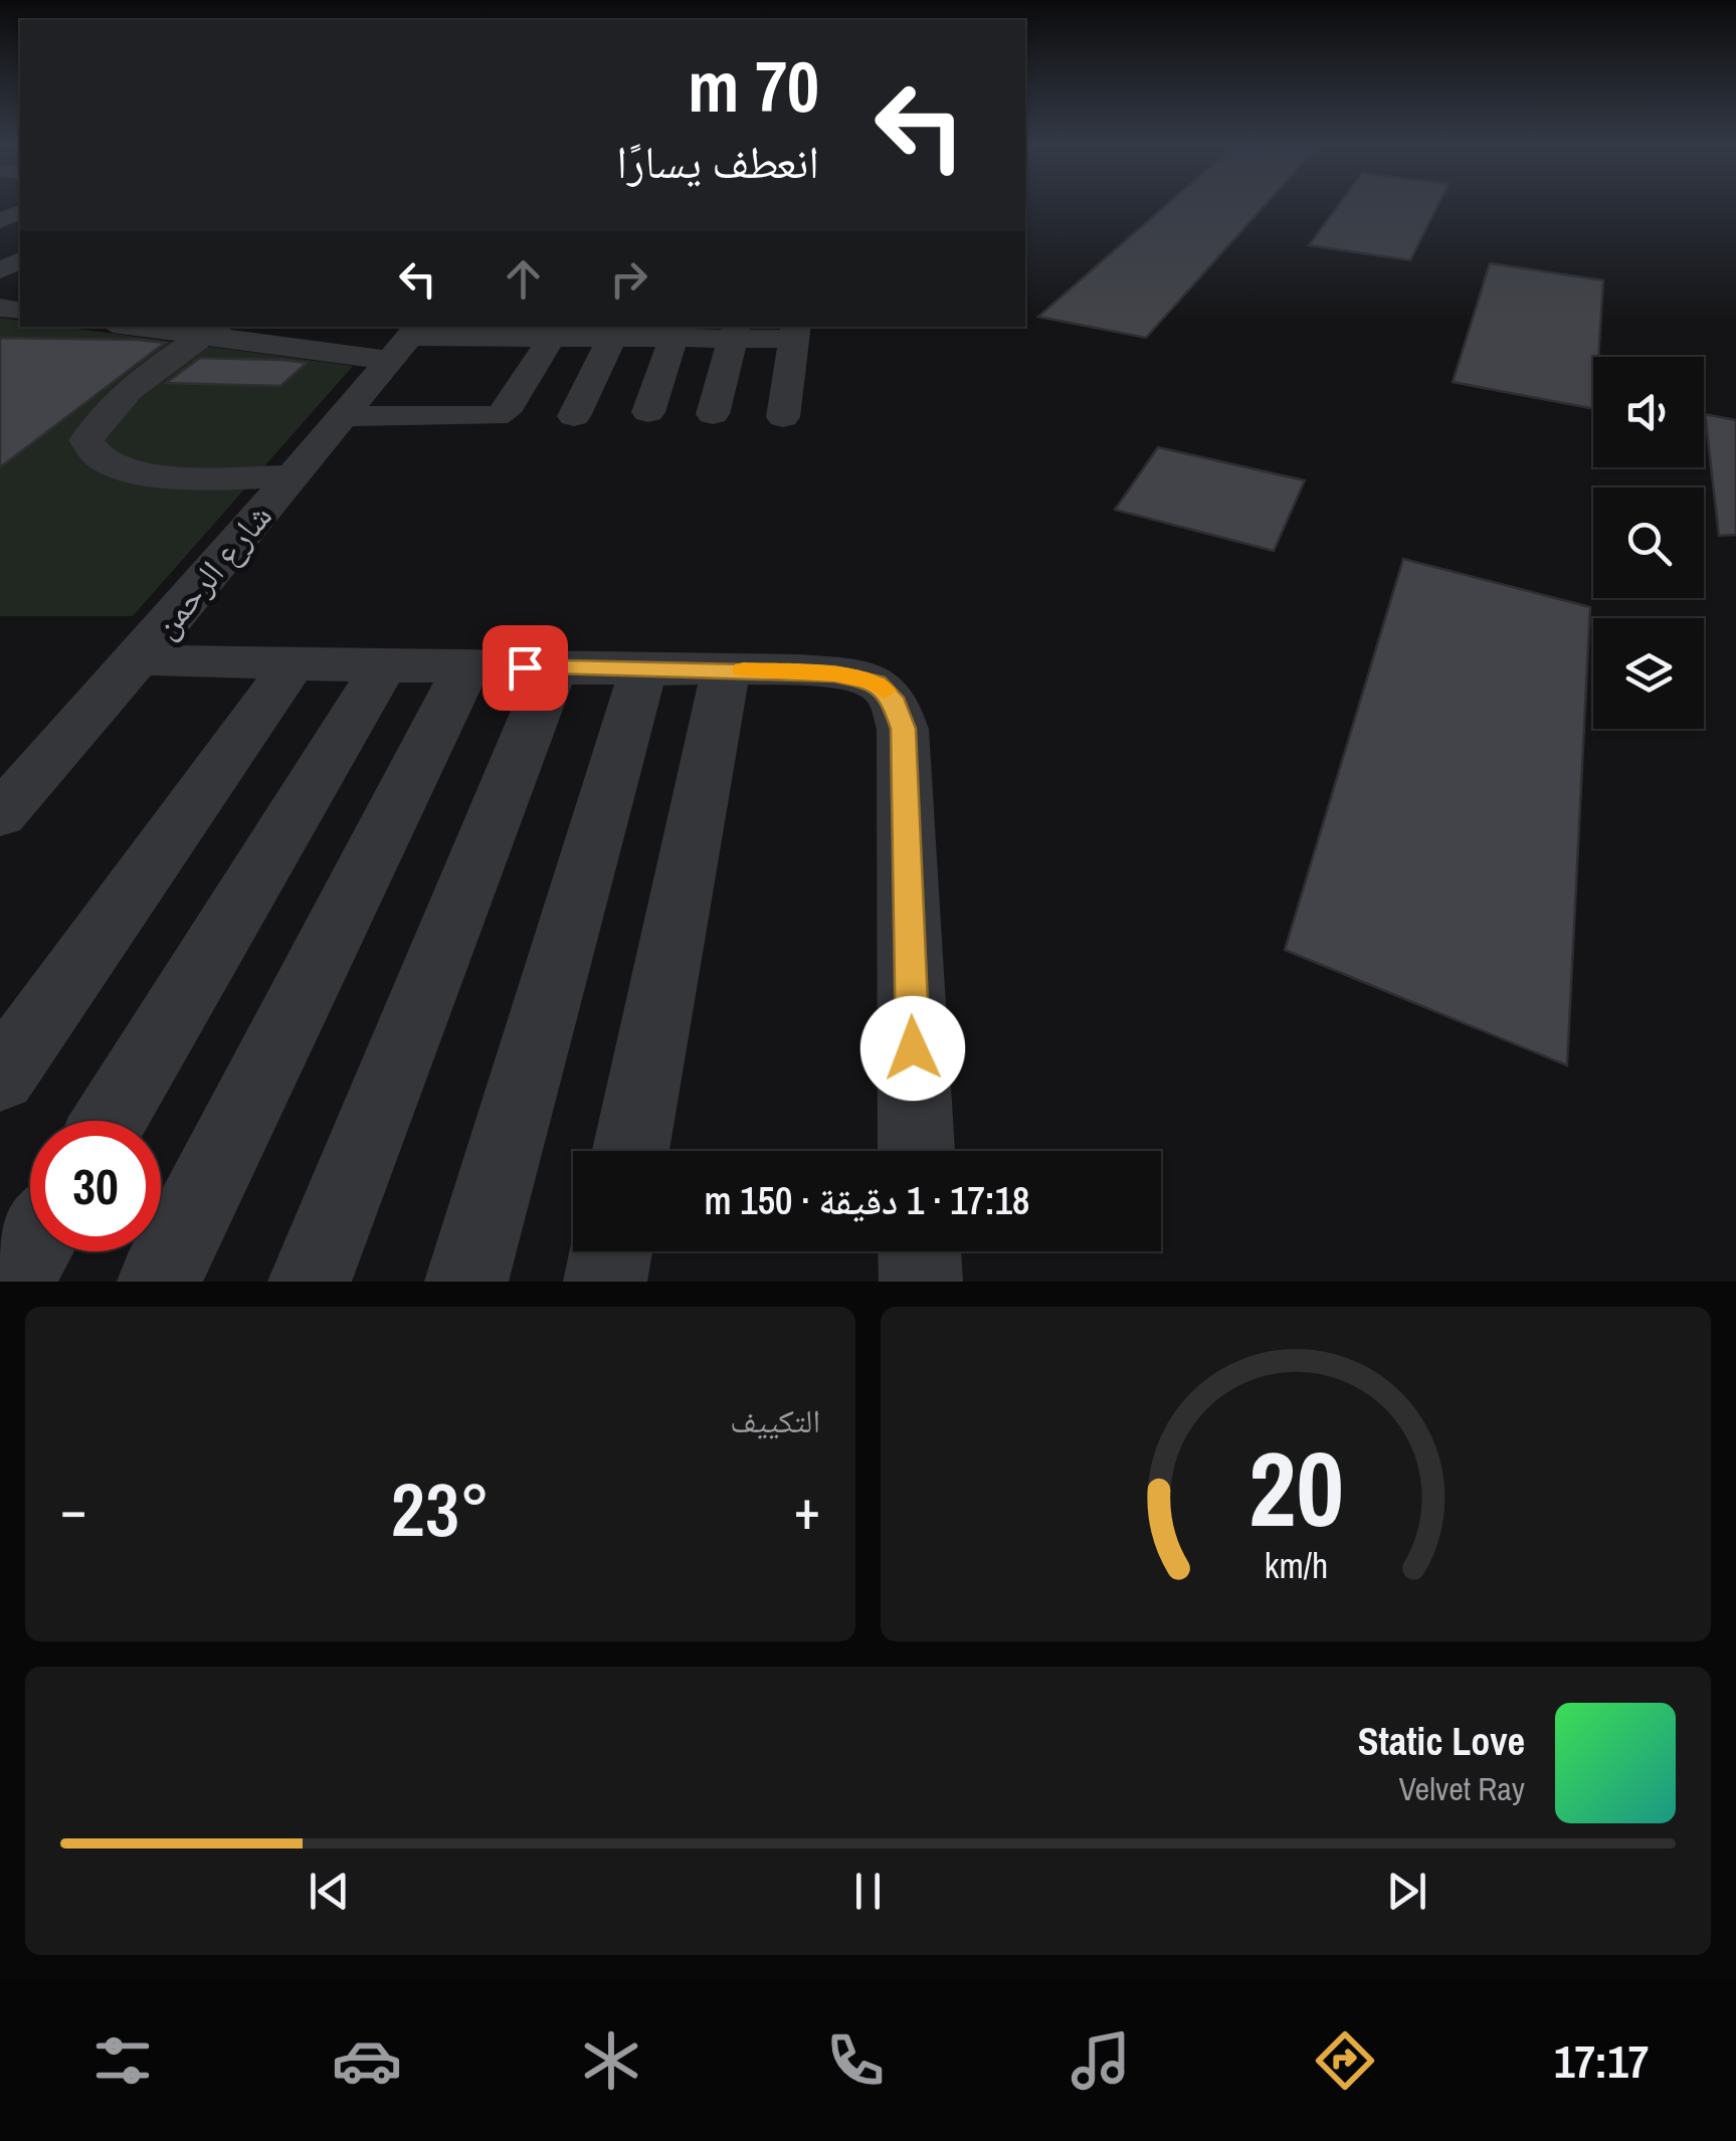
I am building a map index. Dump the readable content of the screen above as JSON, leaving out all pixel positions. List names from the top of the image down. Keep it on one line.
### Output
{"streets":{"street":["شارع الرحمن"]},"page":{"turn":["70 m","انعطف يسارًا"],"limit":"30","trip":"17:18 · 1 دقيقة · 150 m","tile":"التكييف","heat":["−","23°","+"],"song":["Static Love","Velvet Ray"],"tabs":"17:17","gauge":["20","km/h"]}}
